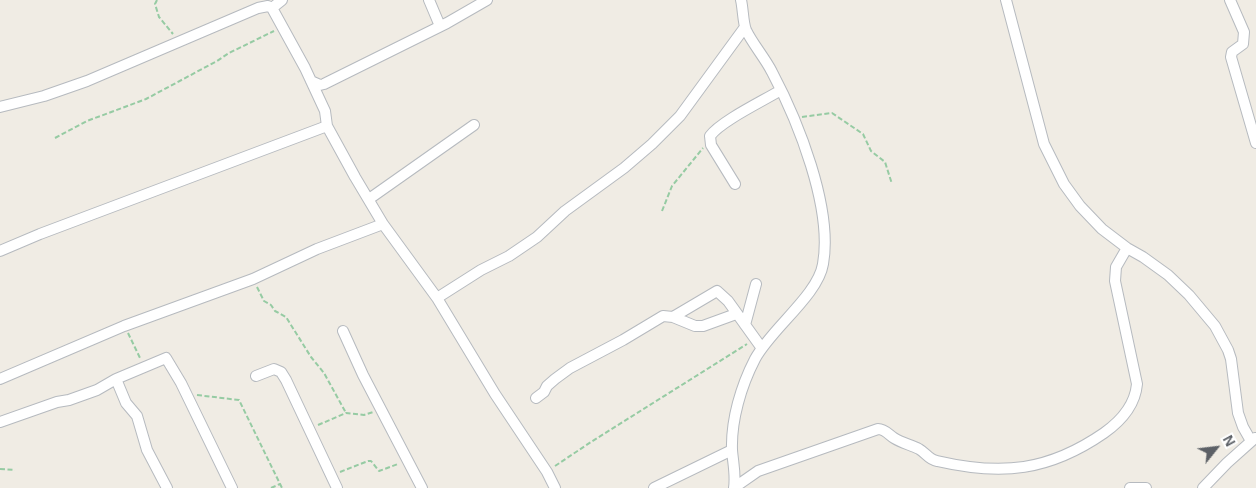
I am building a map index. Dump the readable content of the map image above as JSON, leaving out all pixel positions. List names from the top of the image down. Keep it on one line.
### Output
{"north":"top right"}
